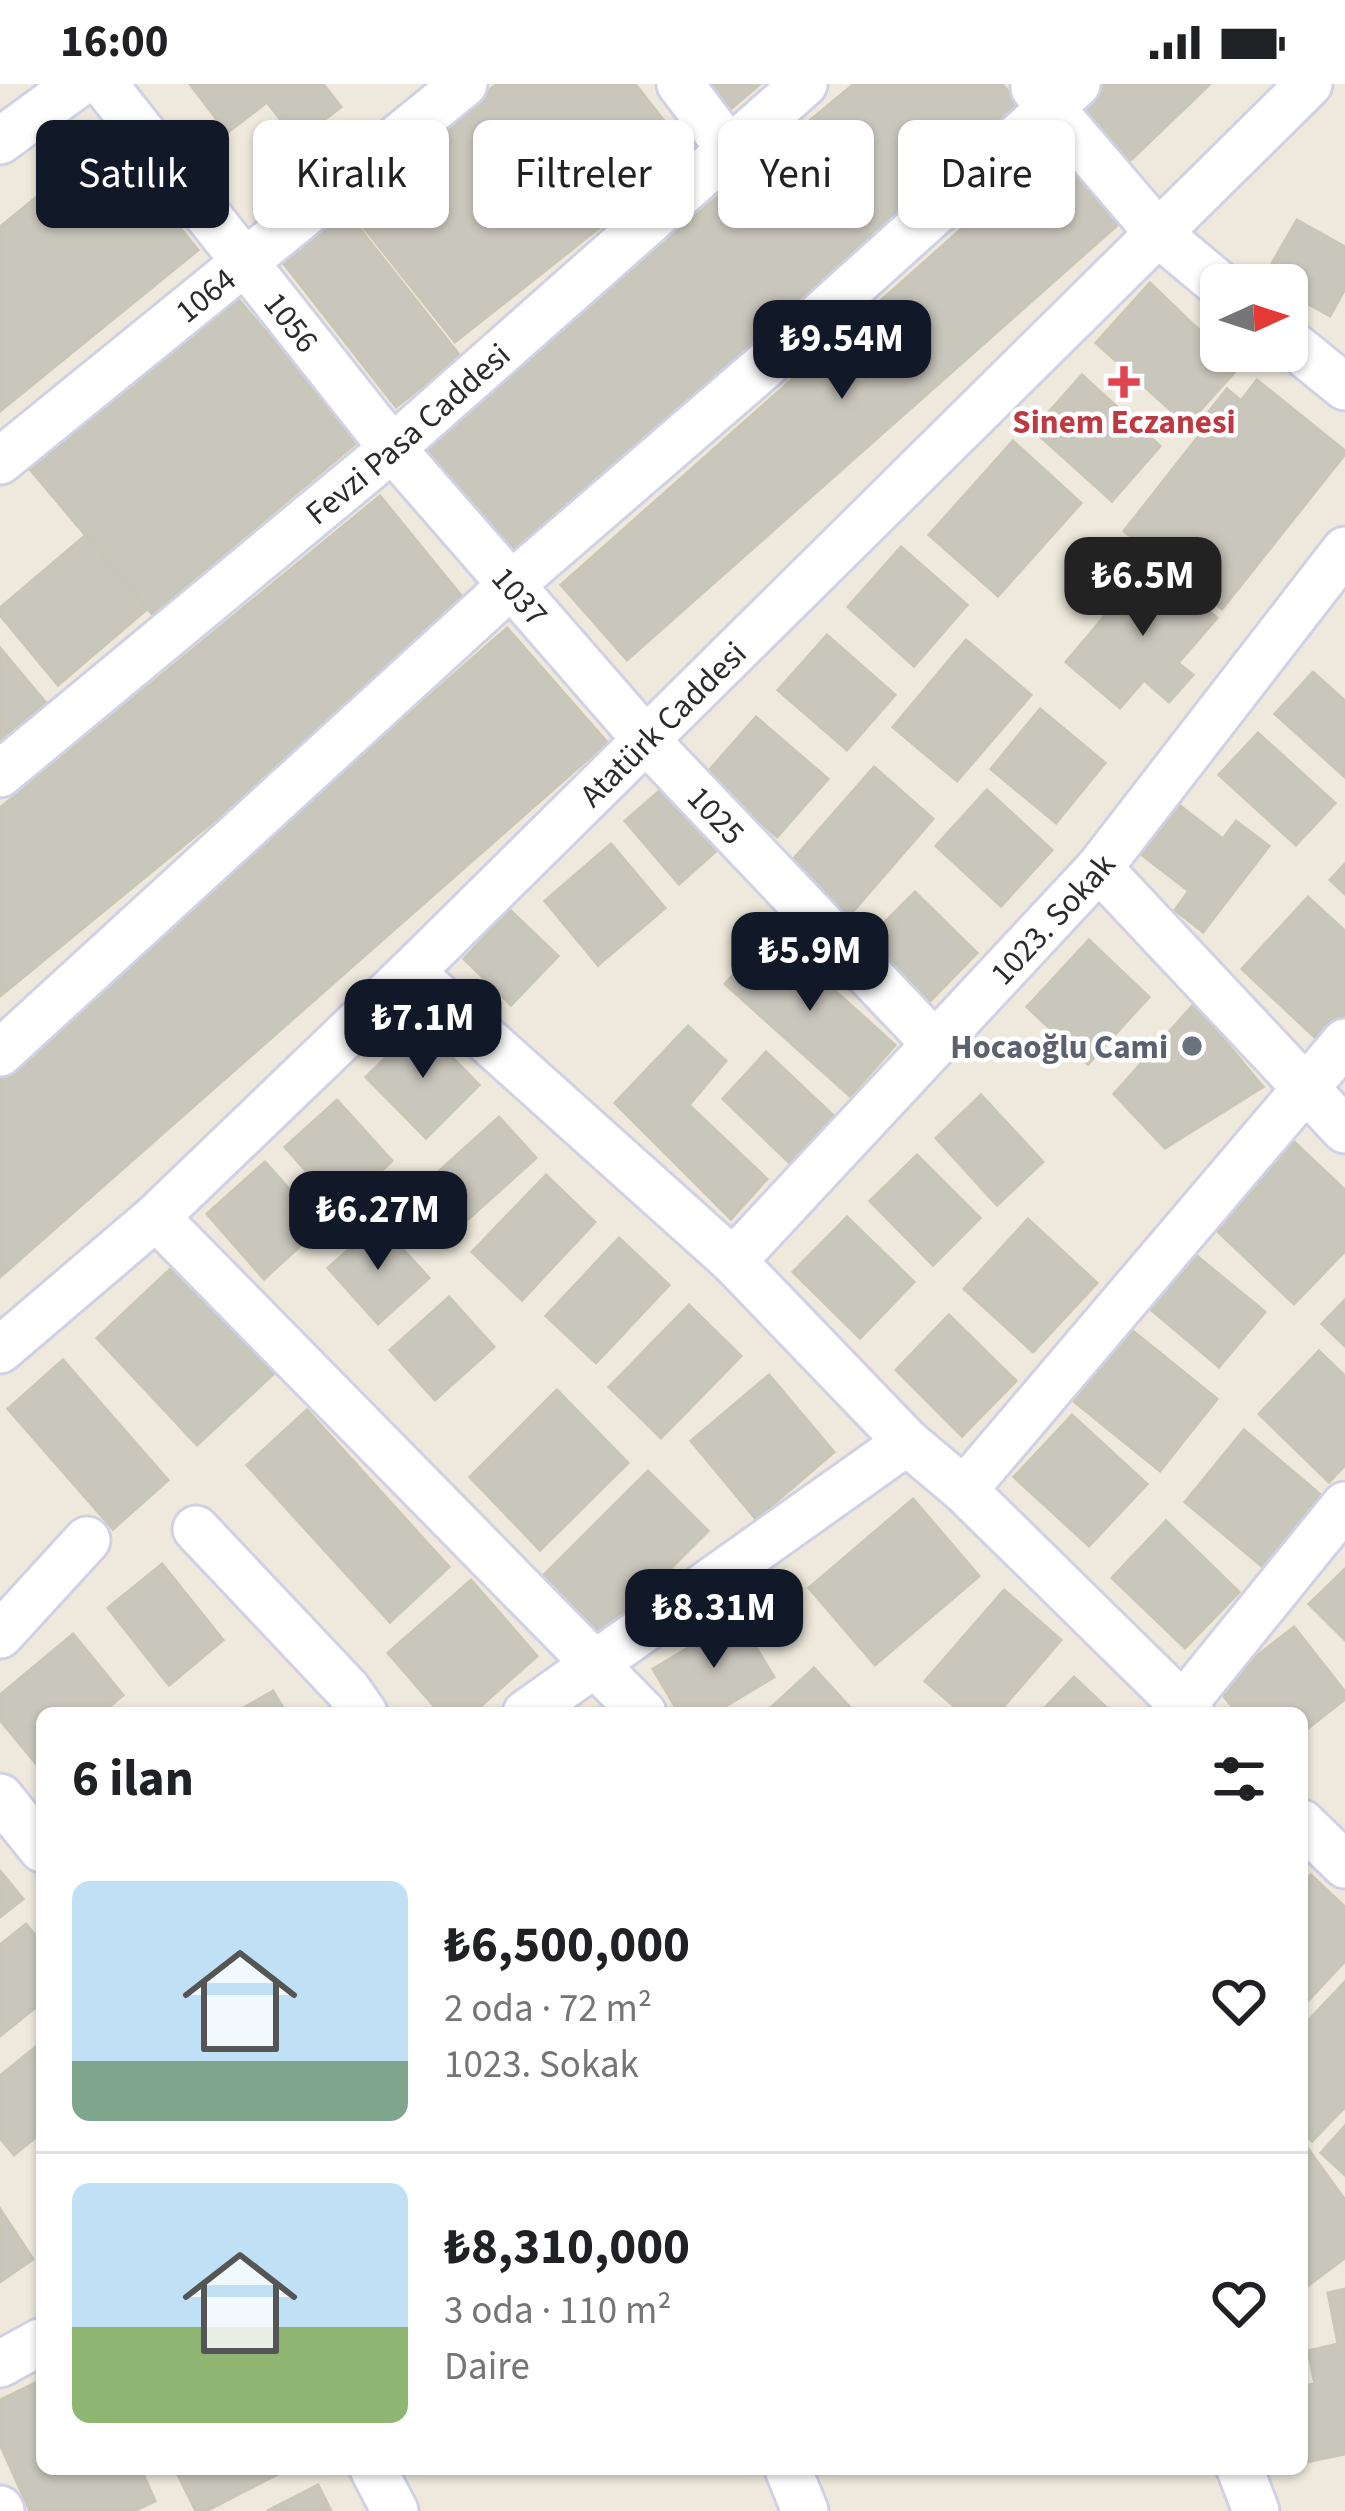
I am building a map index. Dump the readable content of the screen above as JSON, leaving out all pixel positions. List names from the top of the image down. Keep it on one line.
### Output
{"streets":{"street":["1064","1056","Fevzi Pasa Caddesi","1037","Atatürk Caddesi","1025","1023. Sokak"]},"crossings":[["1064","1056"],["1056","Fevzi Pasa Caddesi"],["1056","1037"],["Fevzi Pasa Caddesi","1037"],["1037","Atatürk Caddesi"],["1037","1025"],["Atatürk Caddesi","1025"],["1025","1023. Sokak"]],"places":{"health":["Sinem Eczanesi"],"other":["Hocaoğlu Cami"]},"north":"right","page":{"status":"16:00","chip":["Satılık","Kiralık","Filtreler","Yeni","Daire"],"price":["₺9.54M","₺6.5M","₺5.9M","₺7.1M","₺6.27M","₺8.31M"],"heading":"6 ilan","list":[{"name":"₺6,500,000","note":"2 oda · 72 m² · 1023. Sokak"},{"name":"₺8,310,000","note":"3 oda · 110 m² · Daire"}]}}
